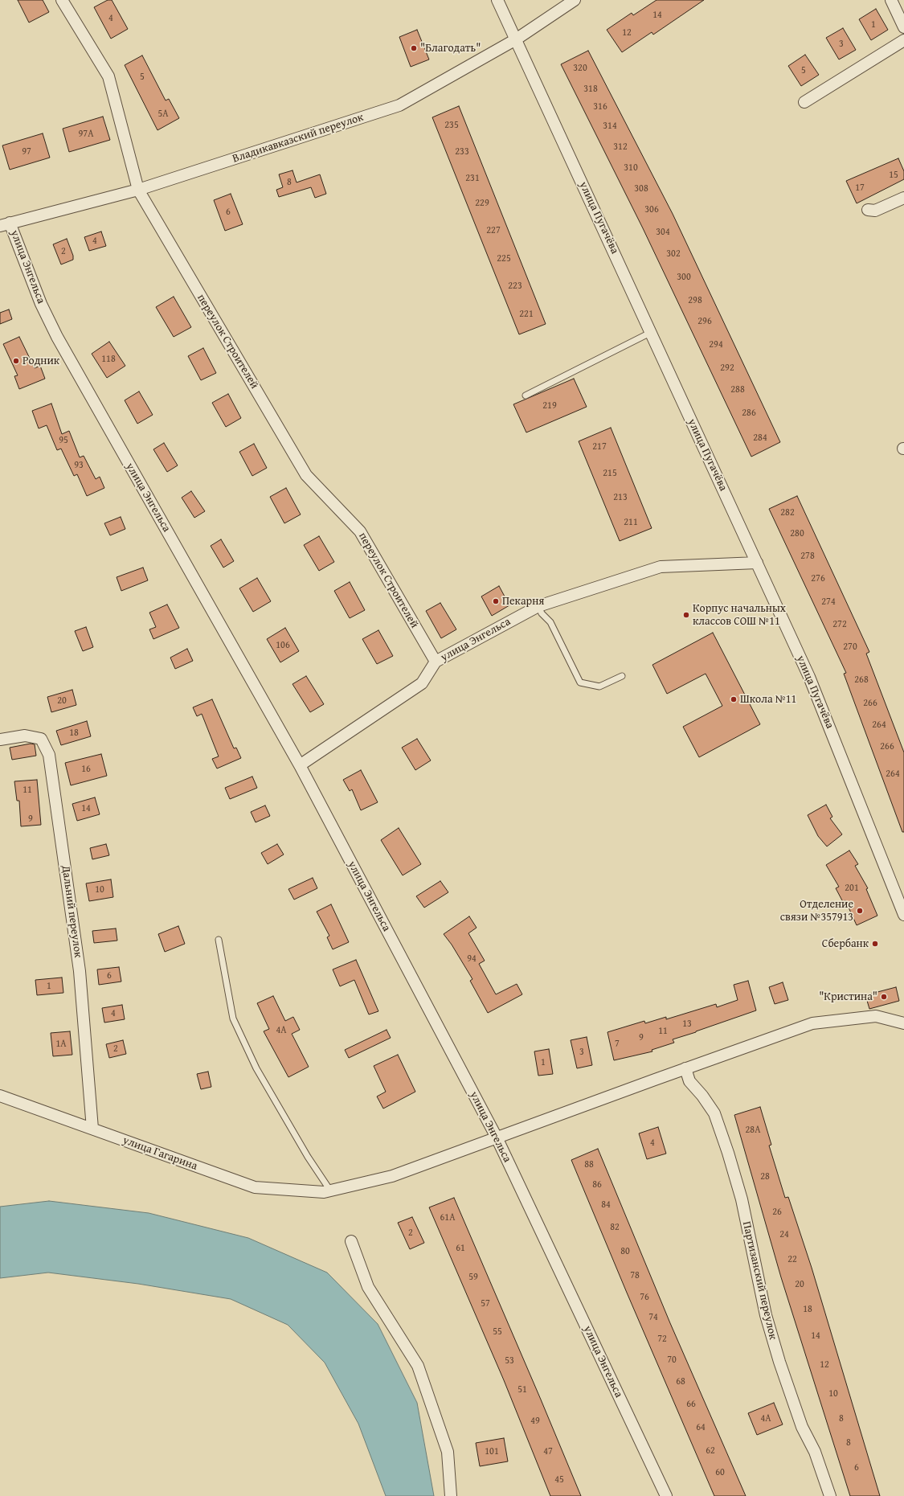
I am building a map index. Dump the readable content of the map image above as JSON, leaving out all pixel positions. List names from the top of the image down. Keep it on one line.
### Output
{"streets":{"street":["Владикавказский переулок","улица Пугачёва","улица Энгельса","переулок Строителей","Дальний переулок","улица Гагарина","Партизанский переулок"]},"crossings":[["Владикавказский переулок","улица Пугачёва"],["Владикавказский переулок","улица Энгельса"],["Владикавказский переулок","переулок Строителей"],["улица Пугачёва","улица Энгельса"],["улица Энгельса","переулок Строителей"],["Дальний переулок","улица Гагарина"]],"places":["\"Благодать\"","Родник","Пекарня","Корпус начальных классов СОШ №11","Школа №11","Отделение связи №357913","Сбербанк","\"Кристина\""],"house_numbers":["14","4","1","12","3","320","5","5","318","316","5А","235","314","97А","312","97","233","310","15","231","8","17","308","229","306","6","227","304","4","2","302","225","300","223","298","221","296","294","118","292","288","219","286","284","95","217","93","215","213","282","211","280","278","276","274","272","106","270","268","20","266","264","18","266","16","264","11","14","9","201","10","94","6","1","4","13","4А","11","9","1А","7","2","3","1","28А","4","88","28","86","84","26","61А","82","2","24","61","80","22","78","59","20","76","57","18","74","55","14","72","70","53","12","68","51","10","66","4А","8","49","64","8","62","101","47","6","60","45"]}
